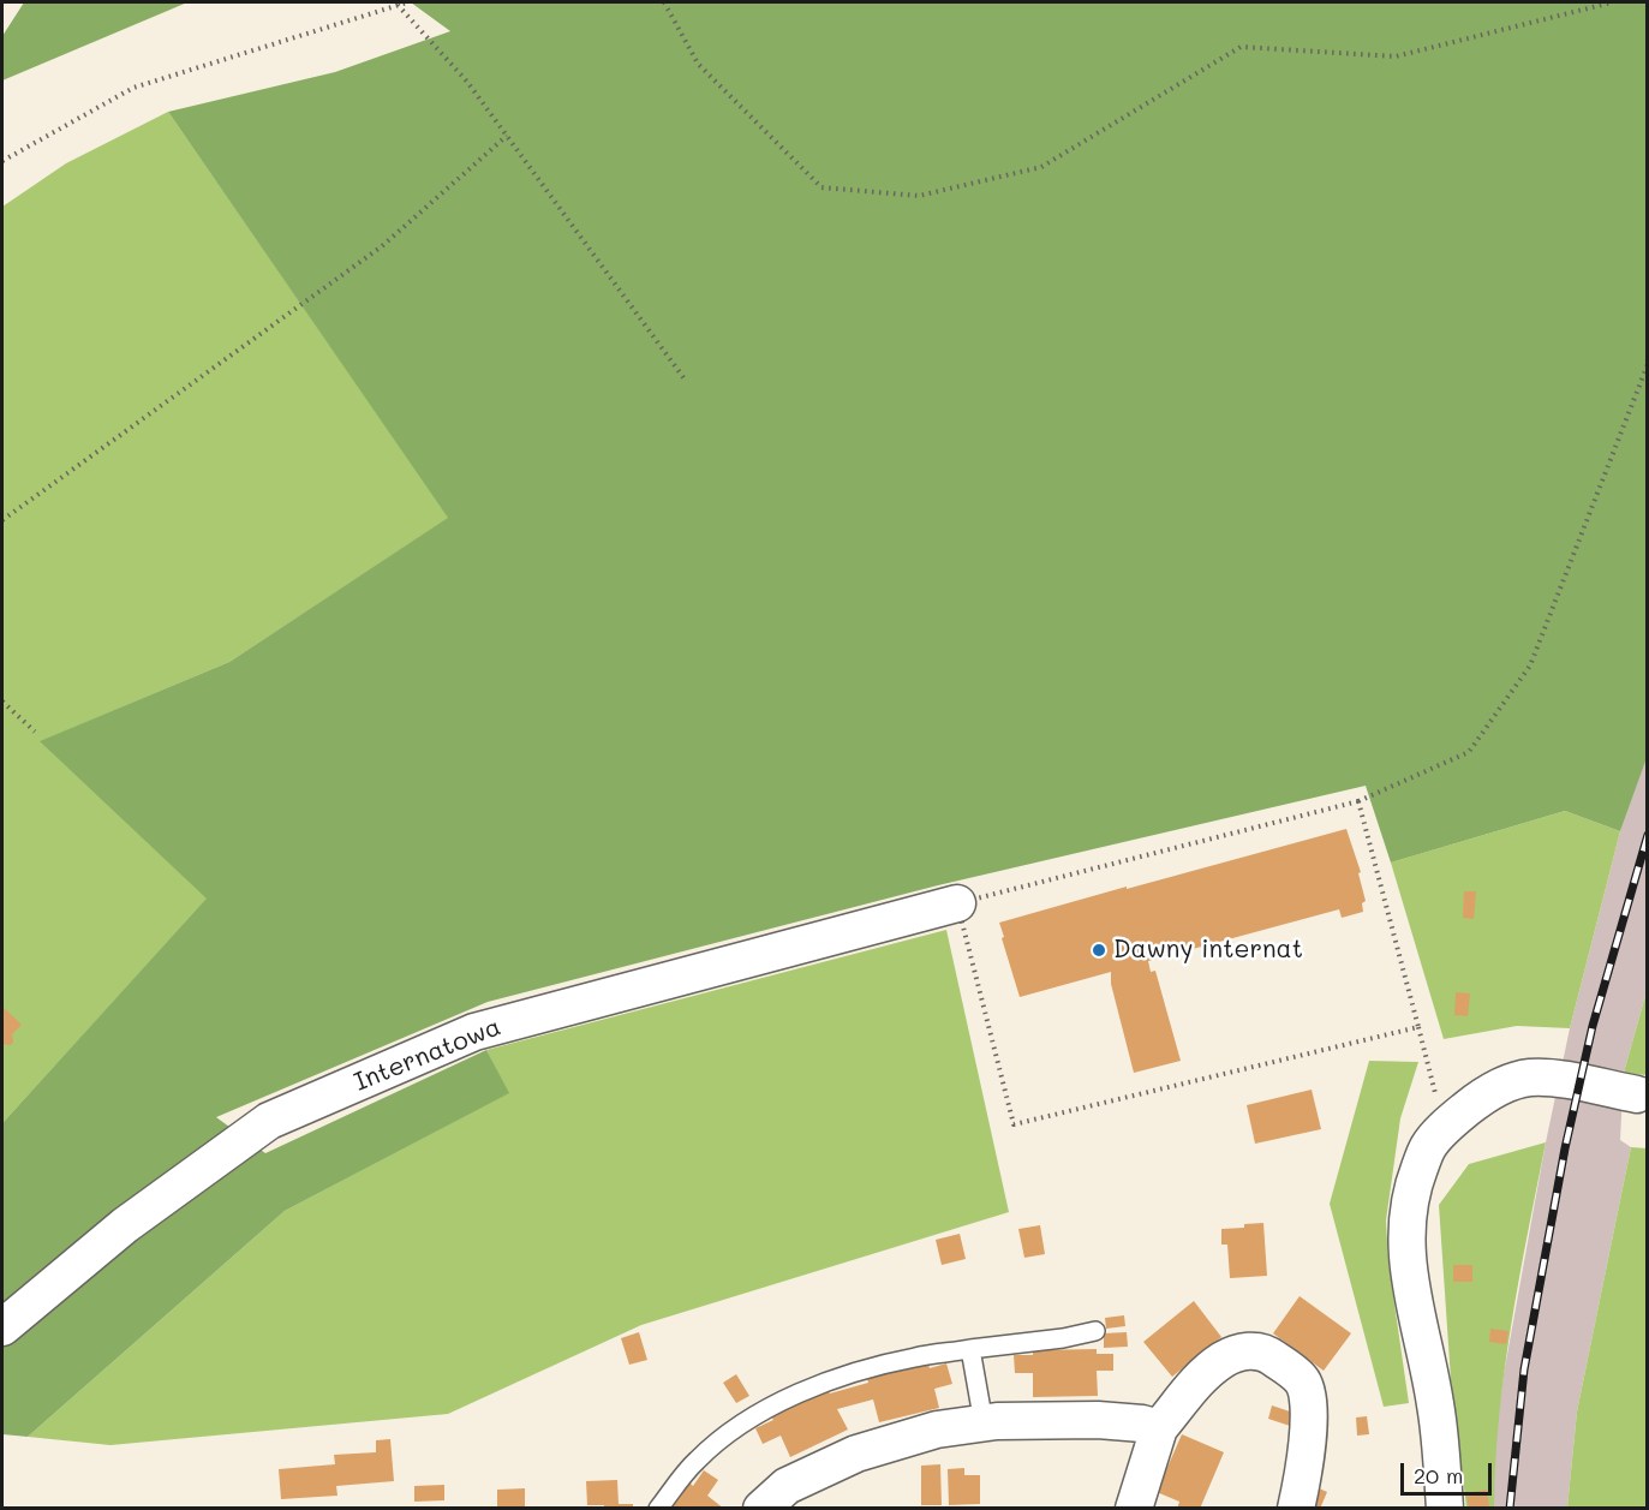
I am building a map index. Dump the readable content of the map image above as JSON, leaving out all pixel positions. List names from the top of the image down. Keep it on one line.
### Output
{"streets":{"street":["Internatowa"]},"places":["Dawny internat"],"scale_bar":"20 m"}
